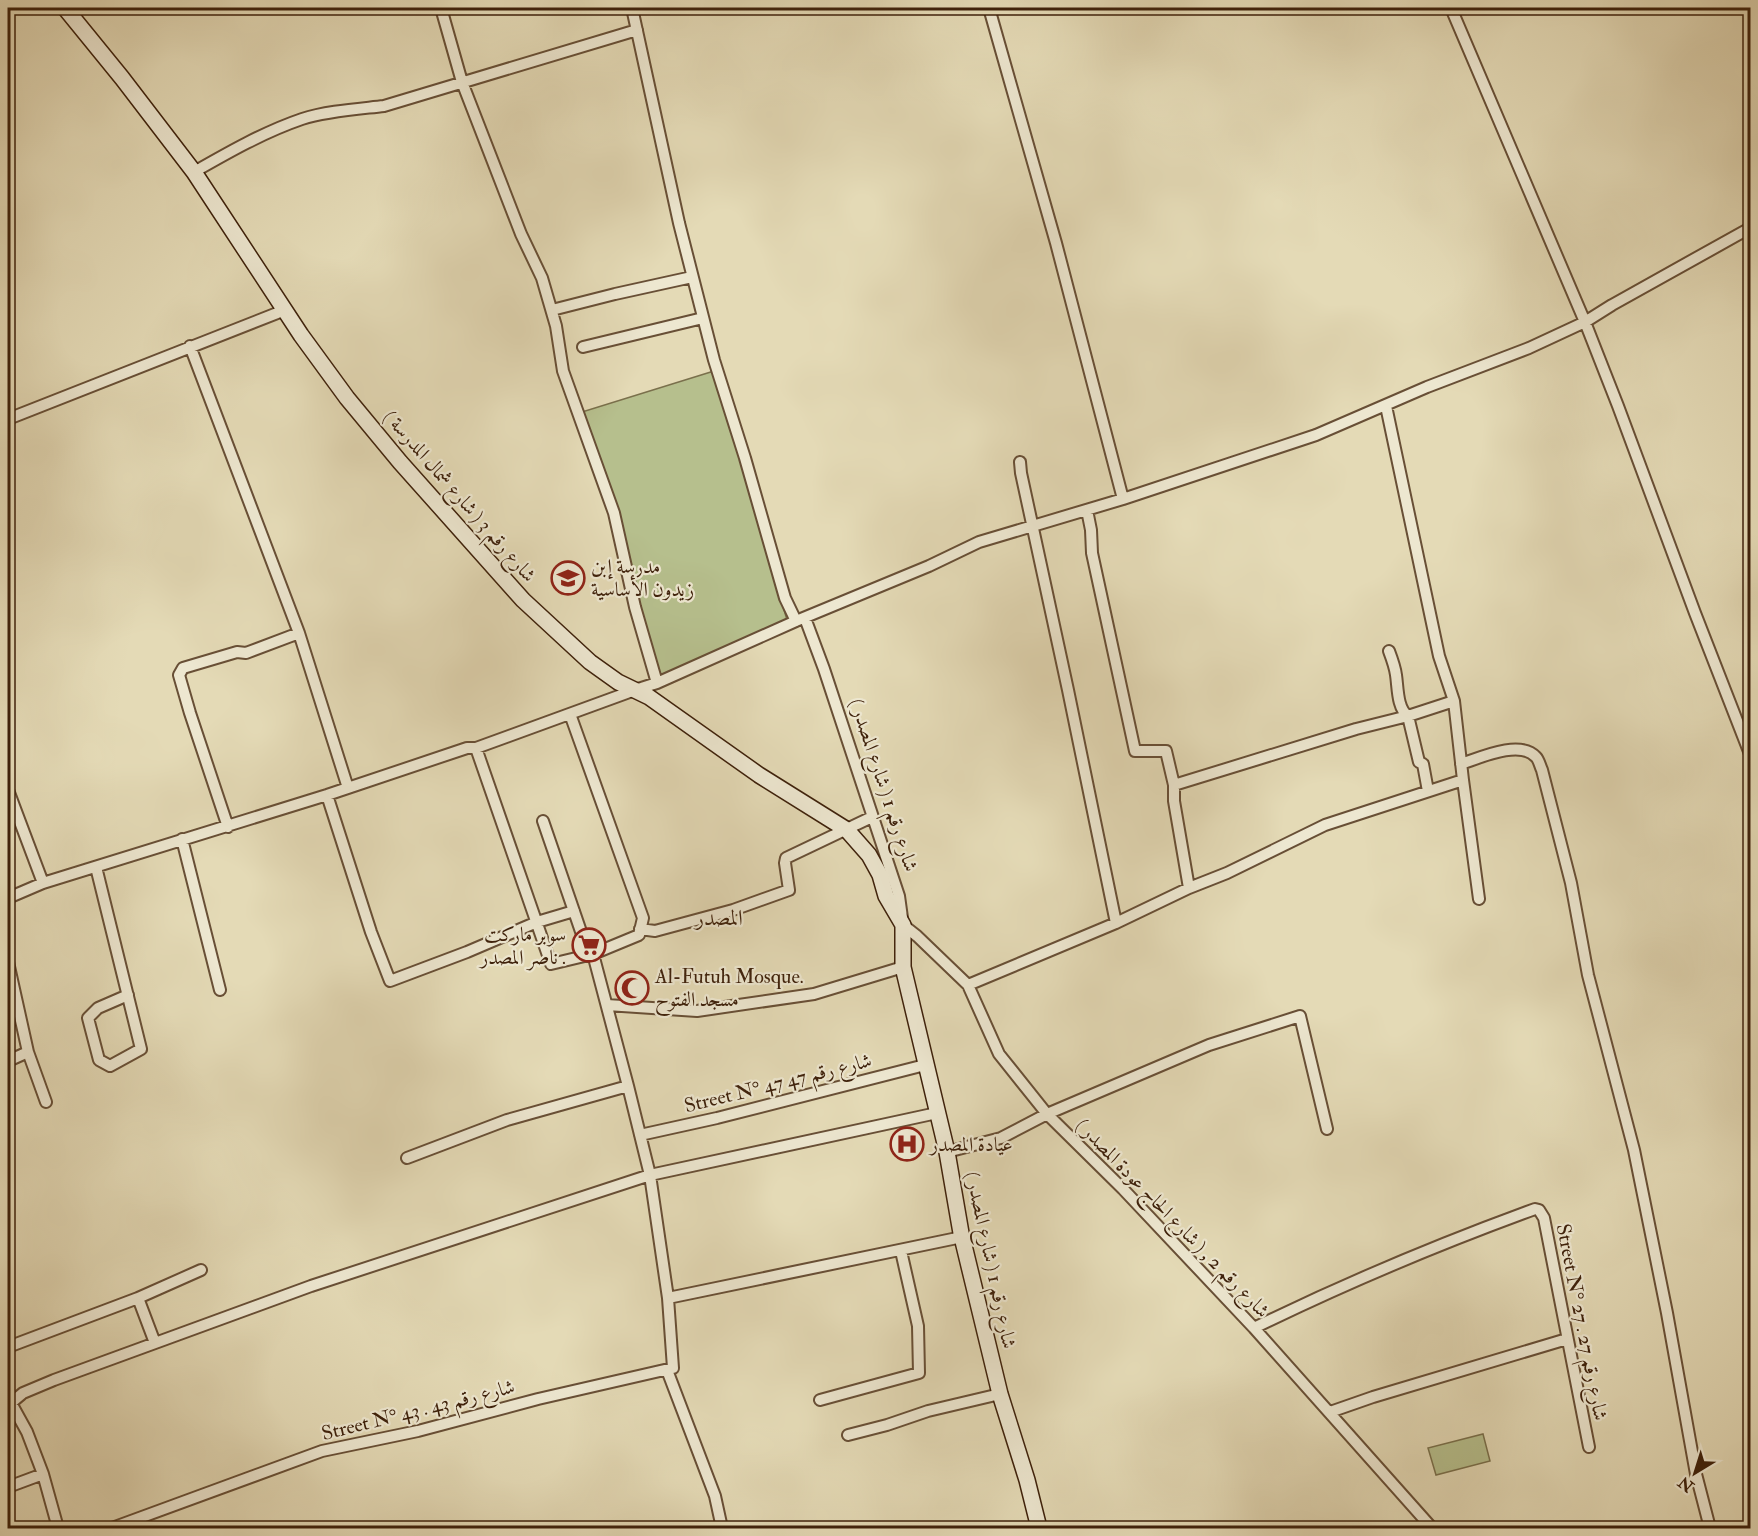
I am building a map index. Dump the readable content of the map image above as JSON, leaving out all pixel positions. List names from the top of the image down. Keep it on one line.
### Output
{"streets":{"street":["شارع رقم 3 ( شارع شمال المدرسة )","شارع رقم 1 ( شارع المصدر )","Street N° 47 شارع رقم 47","شارع رقم 2 , ( شارع الحاج عودة المصدر )","Street N° 27 . شارع رقم 27","Street N° 43 . شارع رقم 43"]},"crossings":[["شارع رقم 3 ( شارع شمال المدرسة )","شارع رقم 1 ( شارع المصدر )"],["شارع رقم 3 ( شارع شمال المدرسة )","شارع رقم 2 , ( شارع الحاج عودة المصدر )"],["شارع رقم 1 ( شارع المصدر )","Street N° 47 شارع رقم 47"],["شارع رقم 1 ( شارع المصدر )","شارع رقم 2 , ( شارع الحاج عودة المصدر )"],["شارع رقم 2 , ( شارع الحاج عودة المصدر )","Street N° 27 . شارع رقم 27"]],"districts":["المصدر"],"places":{"school or university":["مدرسة إبن زيدون الأساسية"],"supermarket":["سوبر ماركت ناصر المصدر ."],"mosque":["Al-Futuh Mosque. مسجد الفتوح"],"hospital":["عيادة المصدر"]},"north":"bottom left"}
